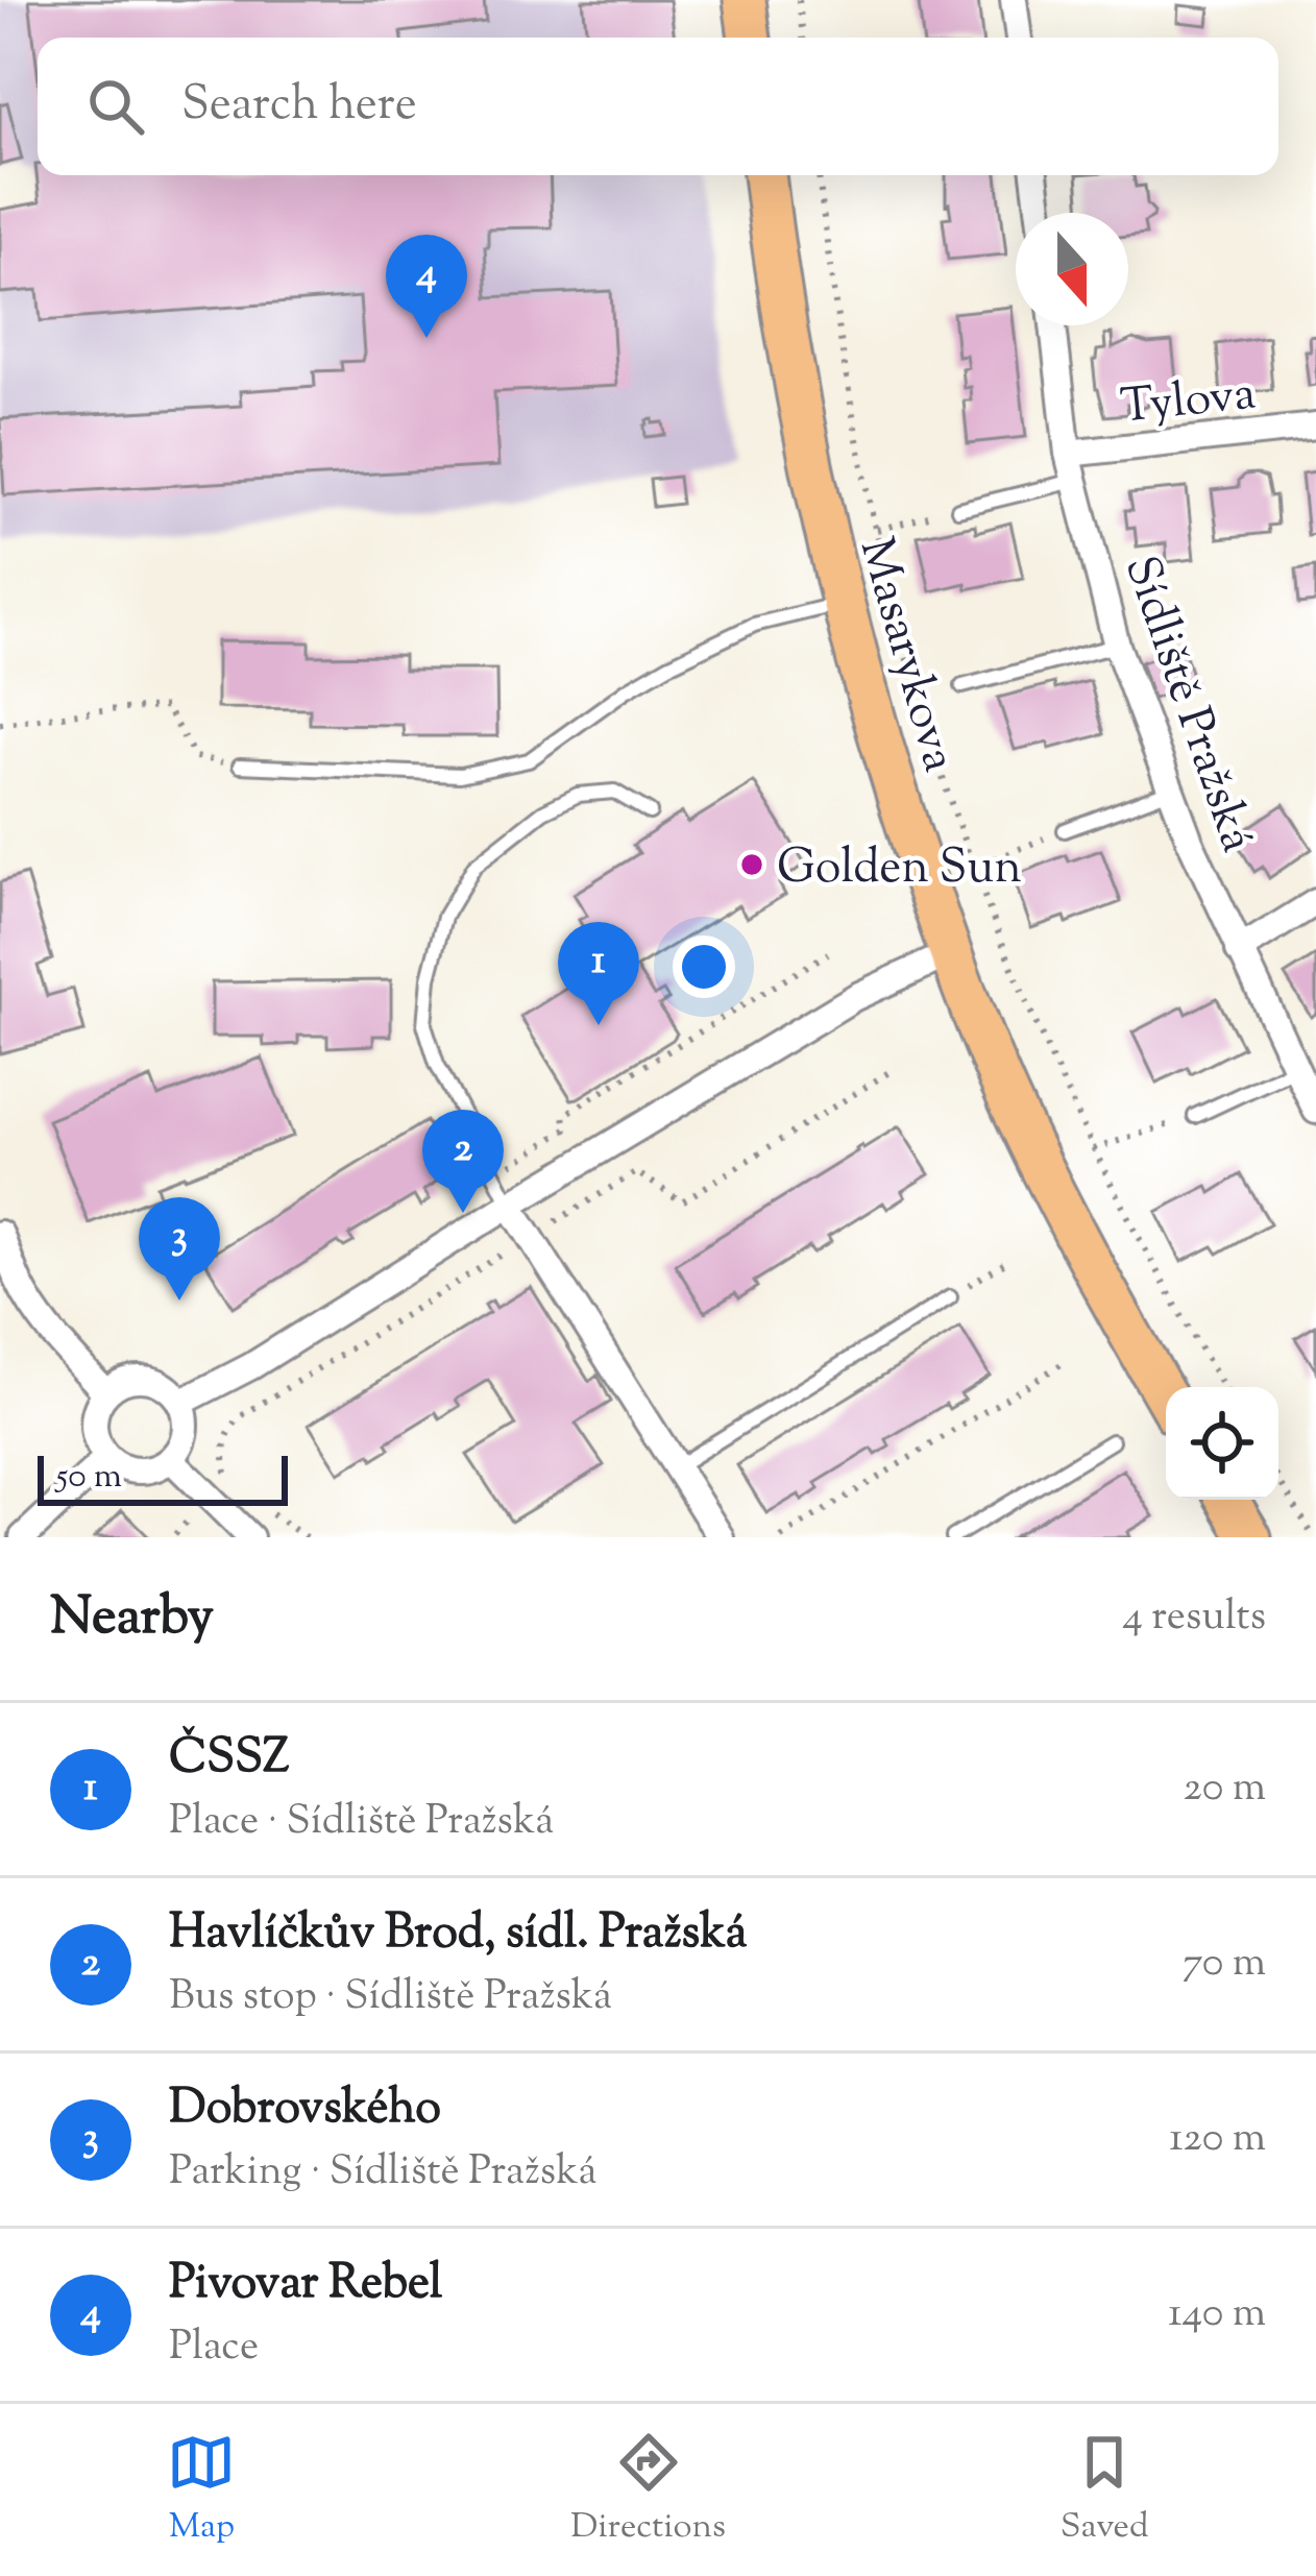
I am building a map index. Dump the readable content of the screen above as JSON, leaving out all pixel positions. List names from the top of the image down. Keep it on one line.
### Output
{"streets":{"main road":["Masarykova"],"street":["Tylova","Sídliště Pražská"]},"crossings":[["Tylova","Sídliště Pražská"]],"places":["Golden Sun"],"scale_bar":"50 m","north":"bottom","page":{"search":"Search here","pins":["4","1","2","3"],"scale":"50 m","heading":["Nearby","4 results"],"list":[{"mark":"1","name":"ČSSZ","note":"Place · Sídliště Pražská","value":"20 m"},{"mark":"2","name":"Havlíčkův Brod, sídl. Pražská","note":"Bus stop · Sídliště Pražská","value":"70 m"},{"mark":"3","name":"Dobrovského","note":"Parking · Sídliště Pražská","value":"120 m"},{"mark":"4","name":"Pivovar Rebel","note":"Place","value":"140 m"}],"nav":["Map","Directions","Saved"]}}
